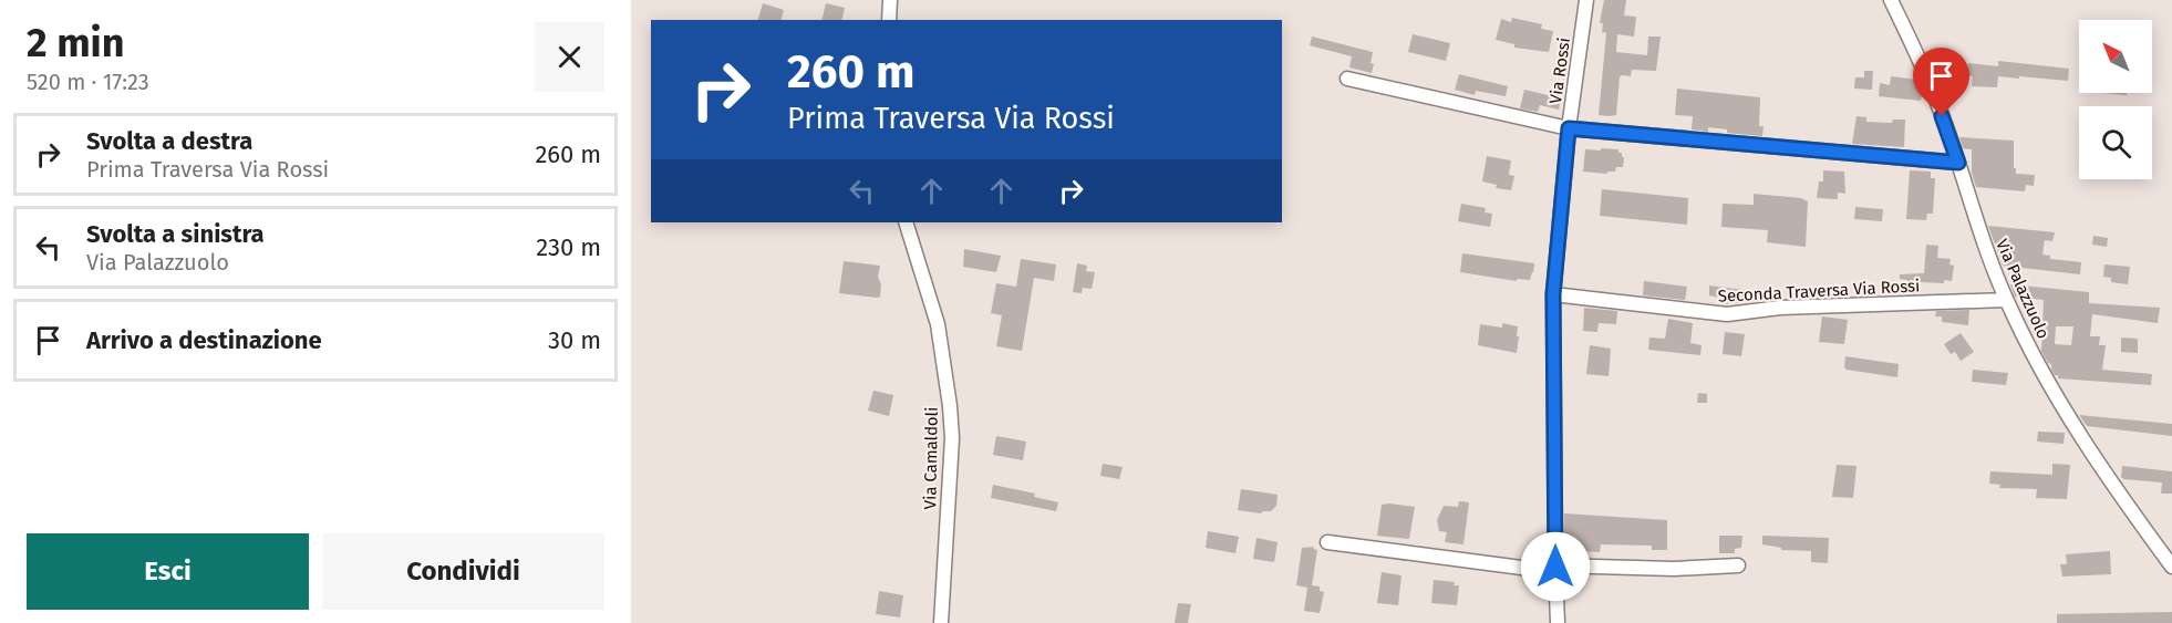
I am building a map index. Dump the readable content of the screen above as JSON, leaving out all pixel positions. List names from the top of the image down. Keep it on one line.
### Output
{"streets":{"street":["Via Rossi","Via Palazzuolo","Seconda Traversa Via Rossi","Via Camaldoli"]},"crossings":[["Via Rossi","Seconda Traversa Via Rossi"],["Via Palazzuolo","Seconda Traversa Via Rossi"]],"north":"top left","page":{"heading":["2 min","520 m · 17:23"],"turn":["260 m","Prima Traversa Via Rossi"],"list":[{"name":"Svolta a destra","note":"Prima Traversa Via Rossi","value":"260 m"},{"name":"Svolta a sinistra","note":"Via Palazzuolo","value":"230 m"},{"name":"Arrivo a destinazione","value":"30 m"}],"buttons":["Esci","Condividi"]}}
